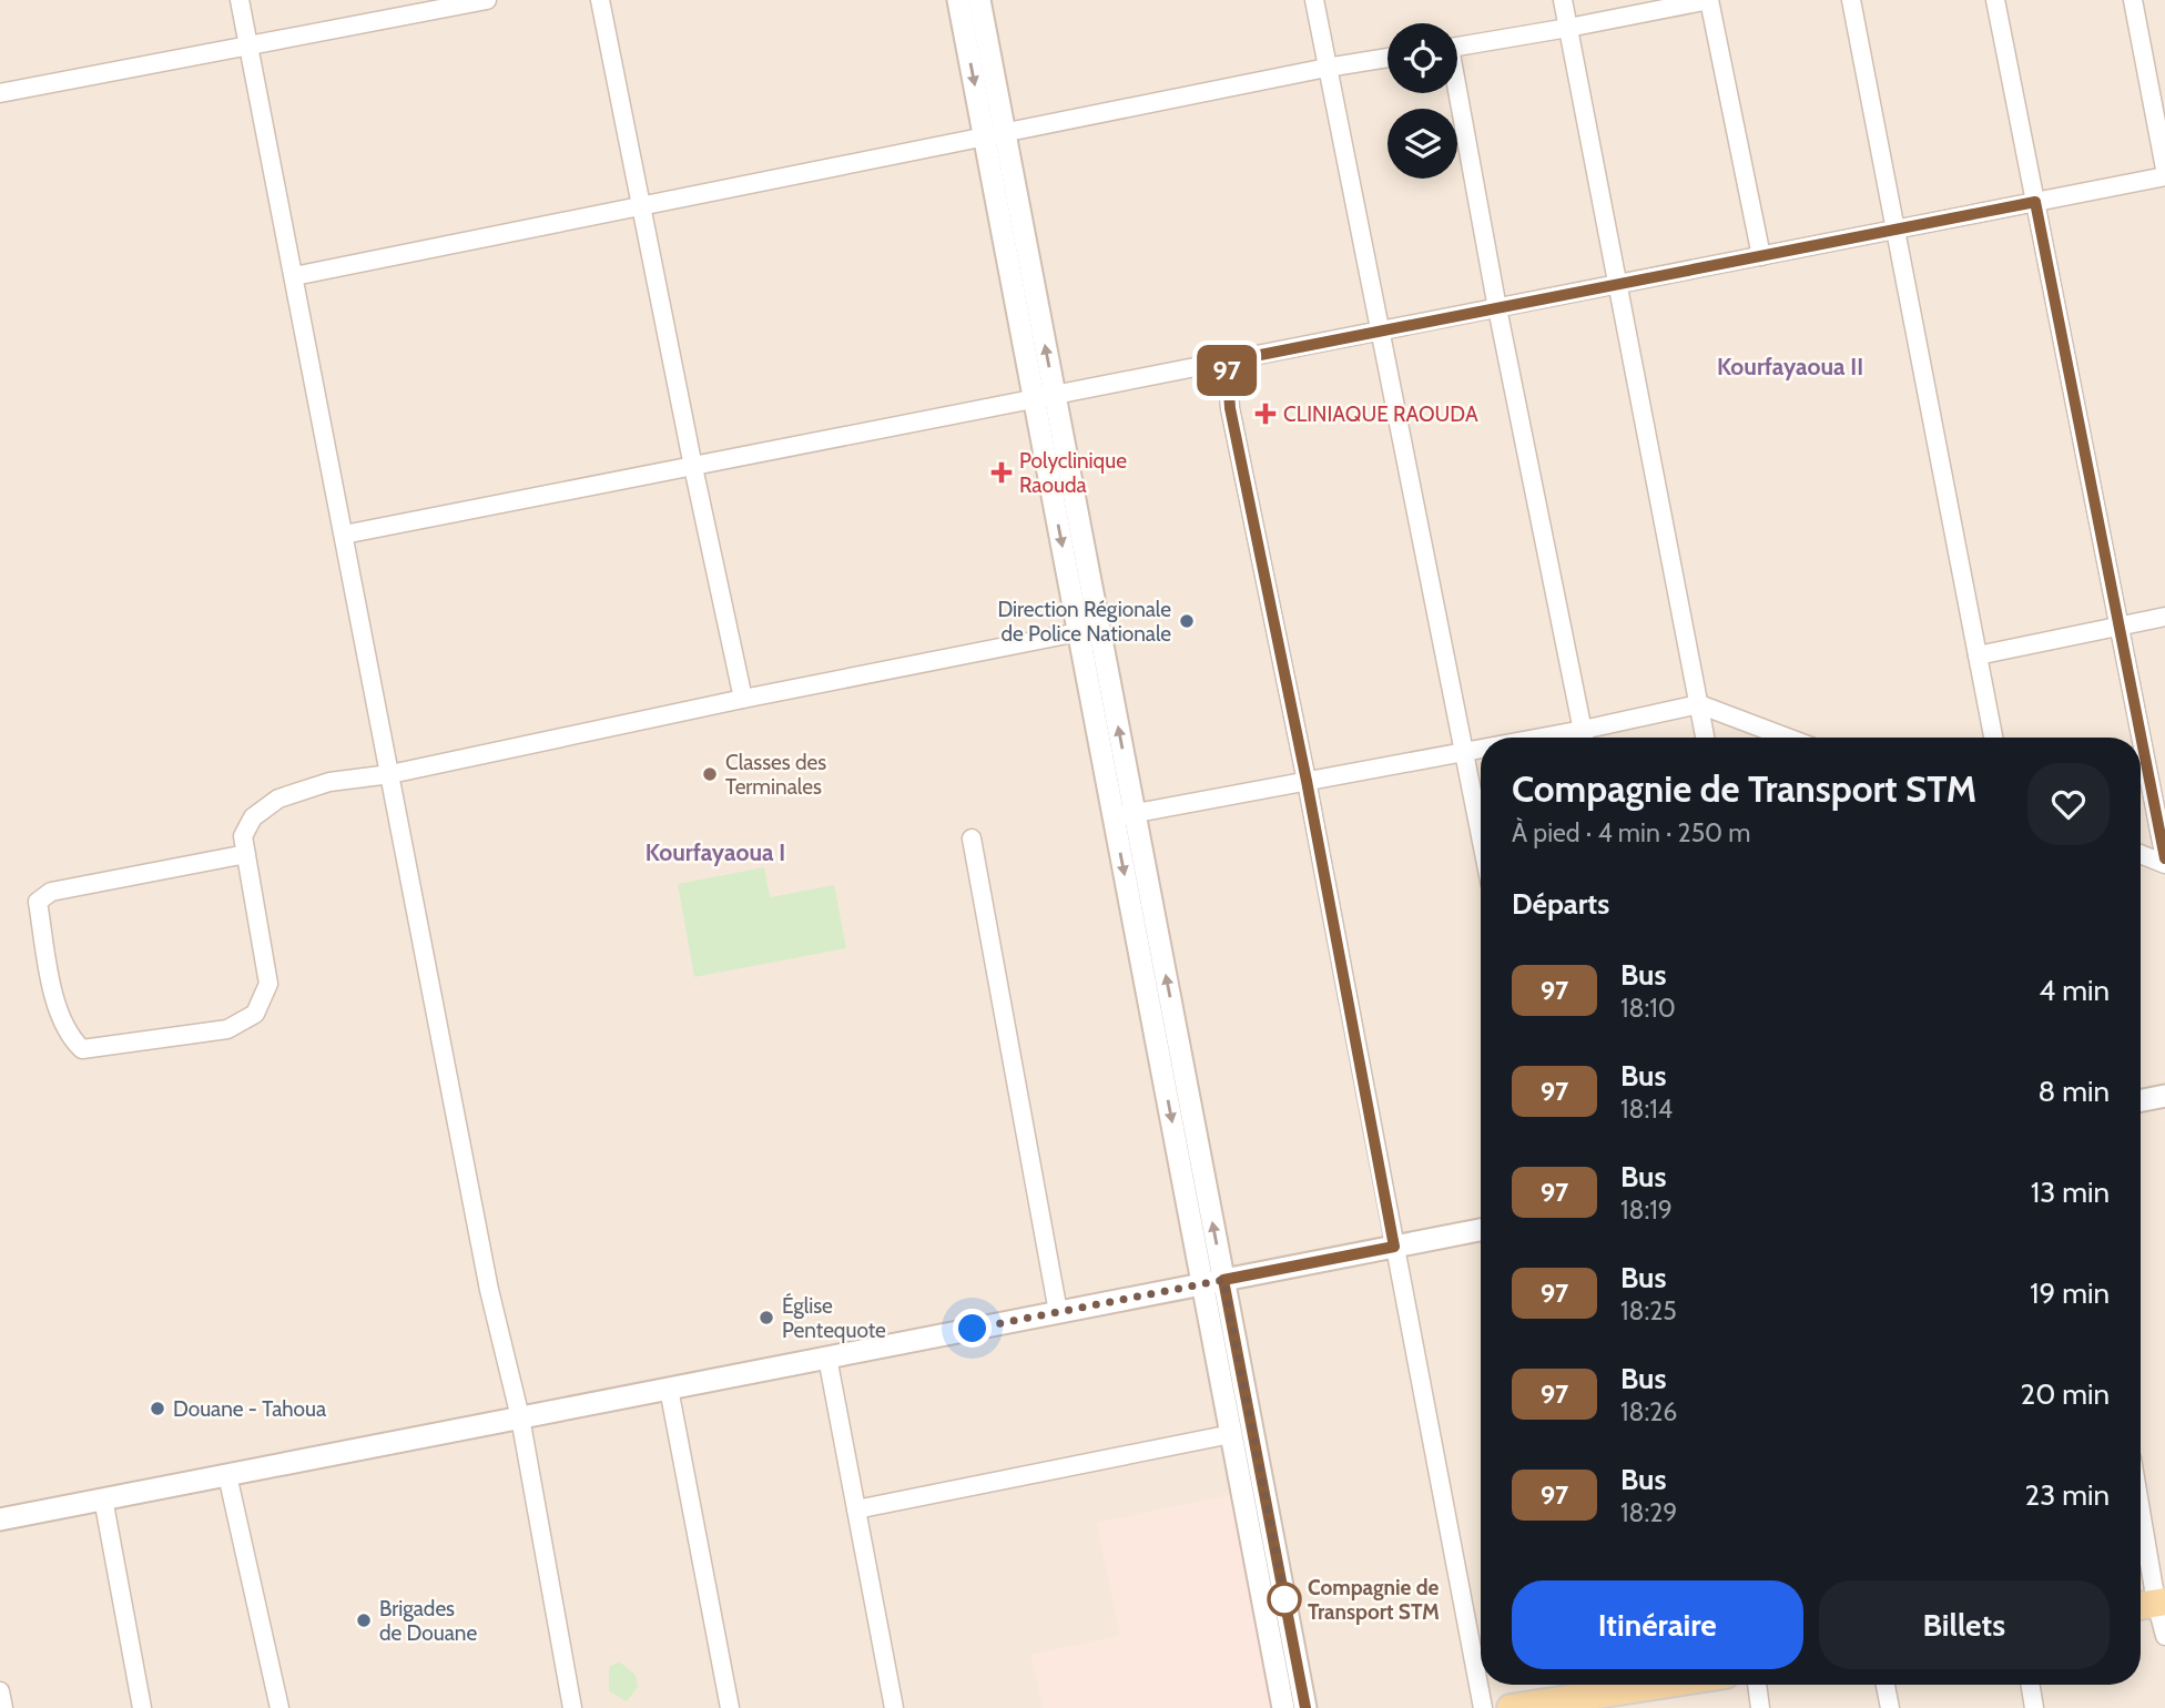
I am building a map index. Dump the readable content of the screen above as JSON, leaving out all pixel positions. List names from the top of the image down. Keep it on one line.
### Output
{"districts":["Kourfayaoua II","Kourfayaoua I"],"places":{"health":["CLINIAQUE RAOUDA","Polyclinique Raouda"],"other":["Direction Régionale de Police Nationale","Classes des Terminales","Église Pentequote","Douane - Tahoua","Compagnie de Transport STM","Brigades de Douane"]},"lines":["bus line 97"],"page":{"on_map":"97","heading":[["Compagnie de Transport STM","À pied · 4 min · 250 m"],"Départs"],"list":[{"mark":"97","name":"Bus","note":"18:10","value":"4 min"},{"mark":"97","name":"Bus","note":"18:14","value":"8 min"},{"mark":"97","name":"Bus","note":"18:19","value":"13 min"},{"mark":"97","name":"Bus","note":"18:25","value":"19 min"},{"mark":"97","name":"Bus","note":"18:26","value":"20 min"},{"mark":"97","name":"Bus","note":"18:29","value":"23 min"}],"buttons":["Itinéraire","Billets"]}}
